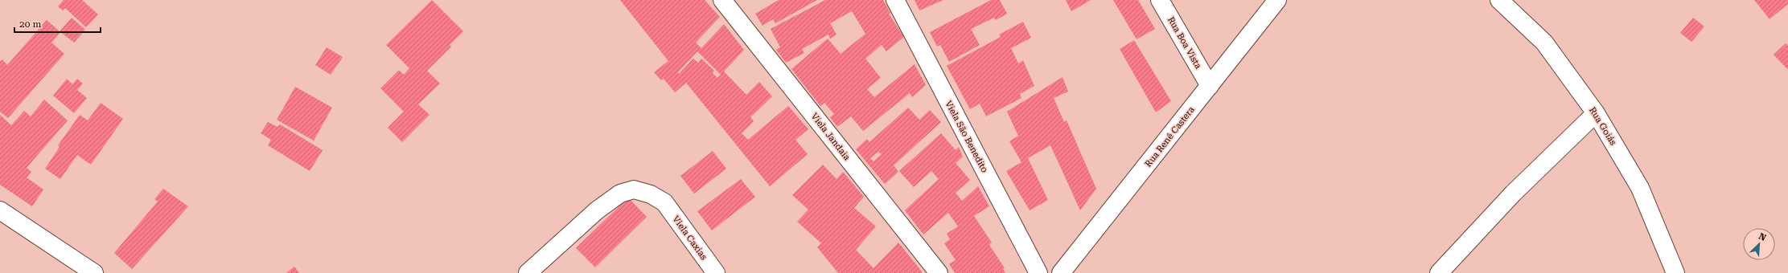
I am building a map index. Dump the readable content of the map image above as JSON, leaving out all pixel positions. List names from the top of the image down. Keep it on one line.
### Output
{"streets":{"street":["Rua Boa Vista","Rua Goiás","Viela Jandaia","Viela São Benedito","Rua Renê Castera","Viela Caxias"]},"crossings":[["Rua Boa Vista","Rua Renê Castera"]],"scale_bar":"20 m","north":"top right"}
